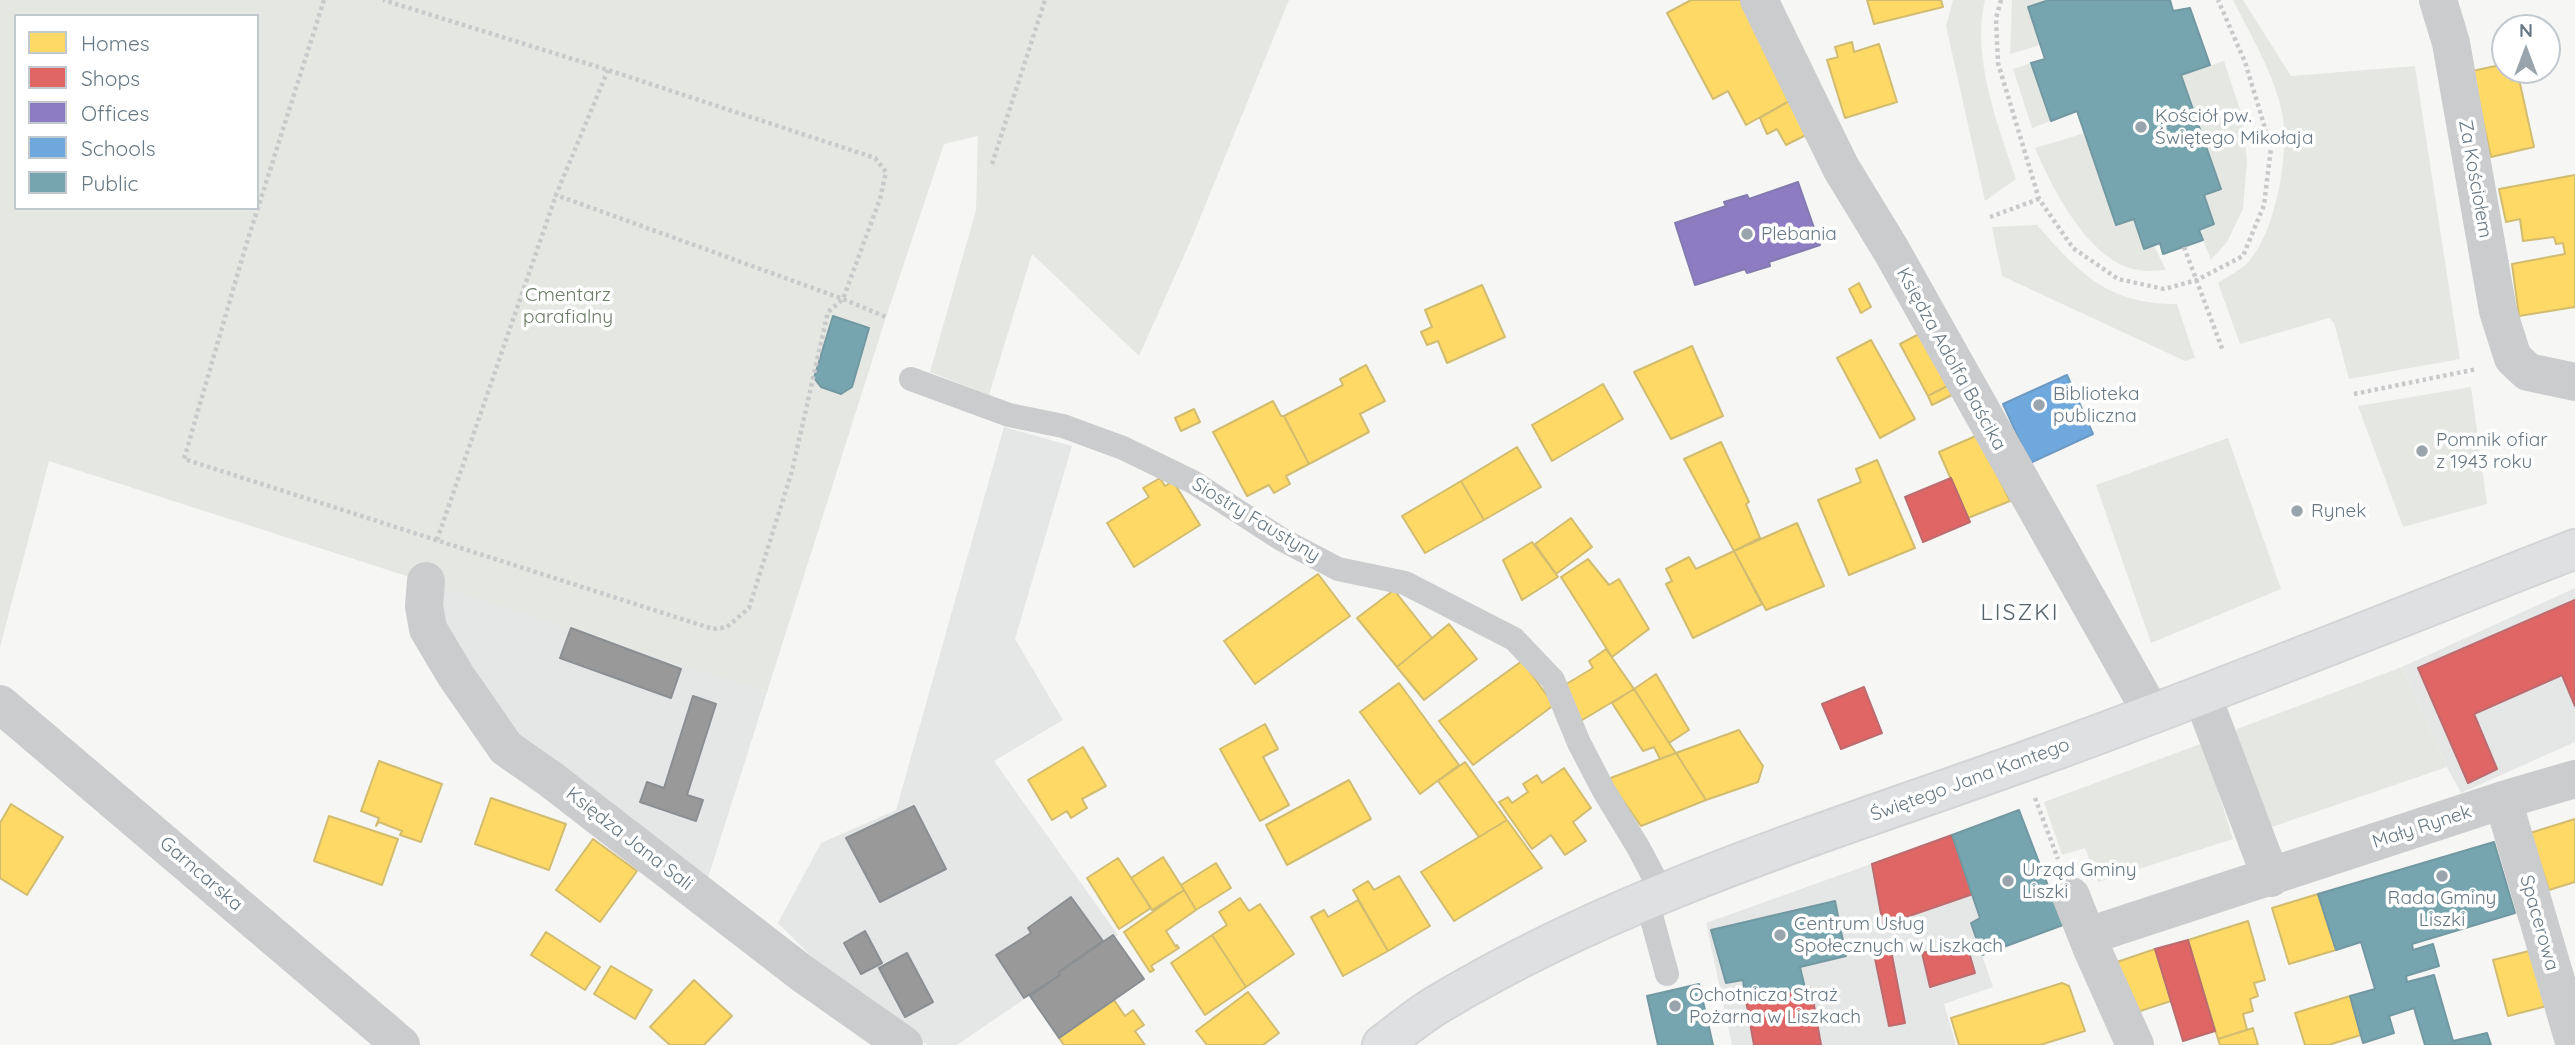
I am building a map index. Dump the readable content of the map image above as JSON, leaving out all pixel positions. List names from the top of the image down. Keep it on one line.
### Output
{"streets":{"main road":["Świętego Jana Kantego"],"street":["Za Kościołem","Księdza Adolfa Baścika","Mały Rynek","Księdza Jana Sali","Garncarska","Spacerowa"],"lane":["Siostry Faustyny"]},"crossings":[["Księdza Adolfa Baścika","Świętego Jana Kantego"],["Siostry Faustyny","Świętego Jana Kantego"],["Mały Rynek","Spacerowa"]],"districts":["LISZKI"],"parks":["Cmentarz parafialny"],"places":["Kościół pw. Świętego Mikołaja","Plebania","Biblioteka publiczna","Pomnik ofiar z 1943 roku","Rynek","Rada Gminy Liszki","Urząd Gminy Liszki","Centrum Usług Społecznych w Liszkach","Ochotnicza Straż Pożarna w Liszkach"],"legend":["Homes","Shops","Offices","Schools","Public"],"north":"top"}
